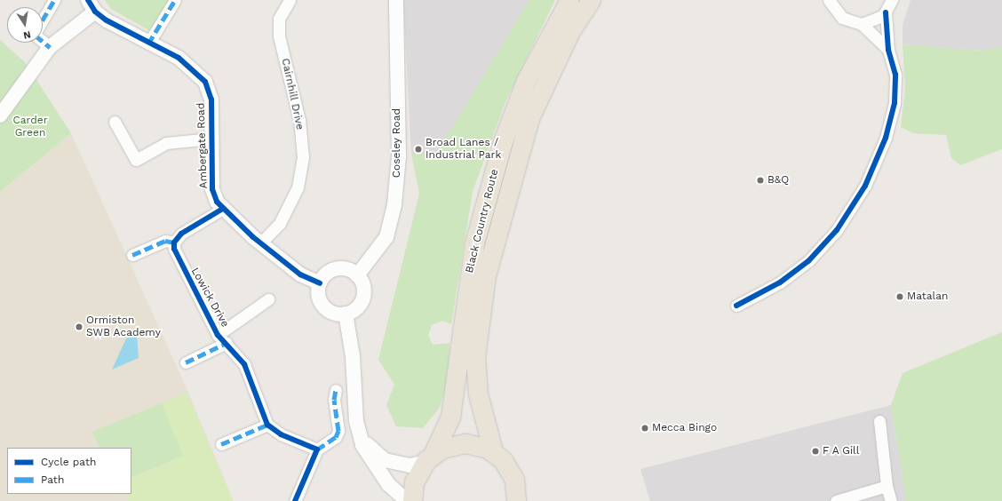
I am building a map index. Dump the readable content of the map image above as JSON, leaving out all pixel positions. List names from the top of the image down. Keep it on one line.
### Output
{"streets":{"highway":["Black Country Route"],"street":["Cairnhill Drive","Coseley Road","Ambergate Road","Lowick Drive"]},"crossings":[["Cairnhill Drive","Ambergate Road"],["Coseley Road","Ambergate Road"]],"parks":["Carder Green"],"places":["Broad Lanes / Industrial Park","B&Q","Matalan","Ormiston SWB Academy","Mecca Bingo","F A Gill"],"legend":["Cycle path","Path"],"north":"bottom"}
